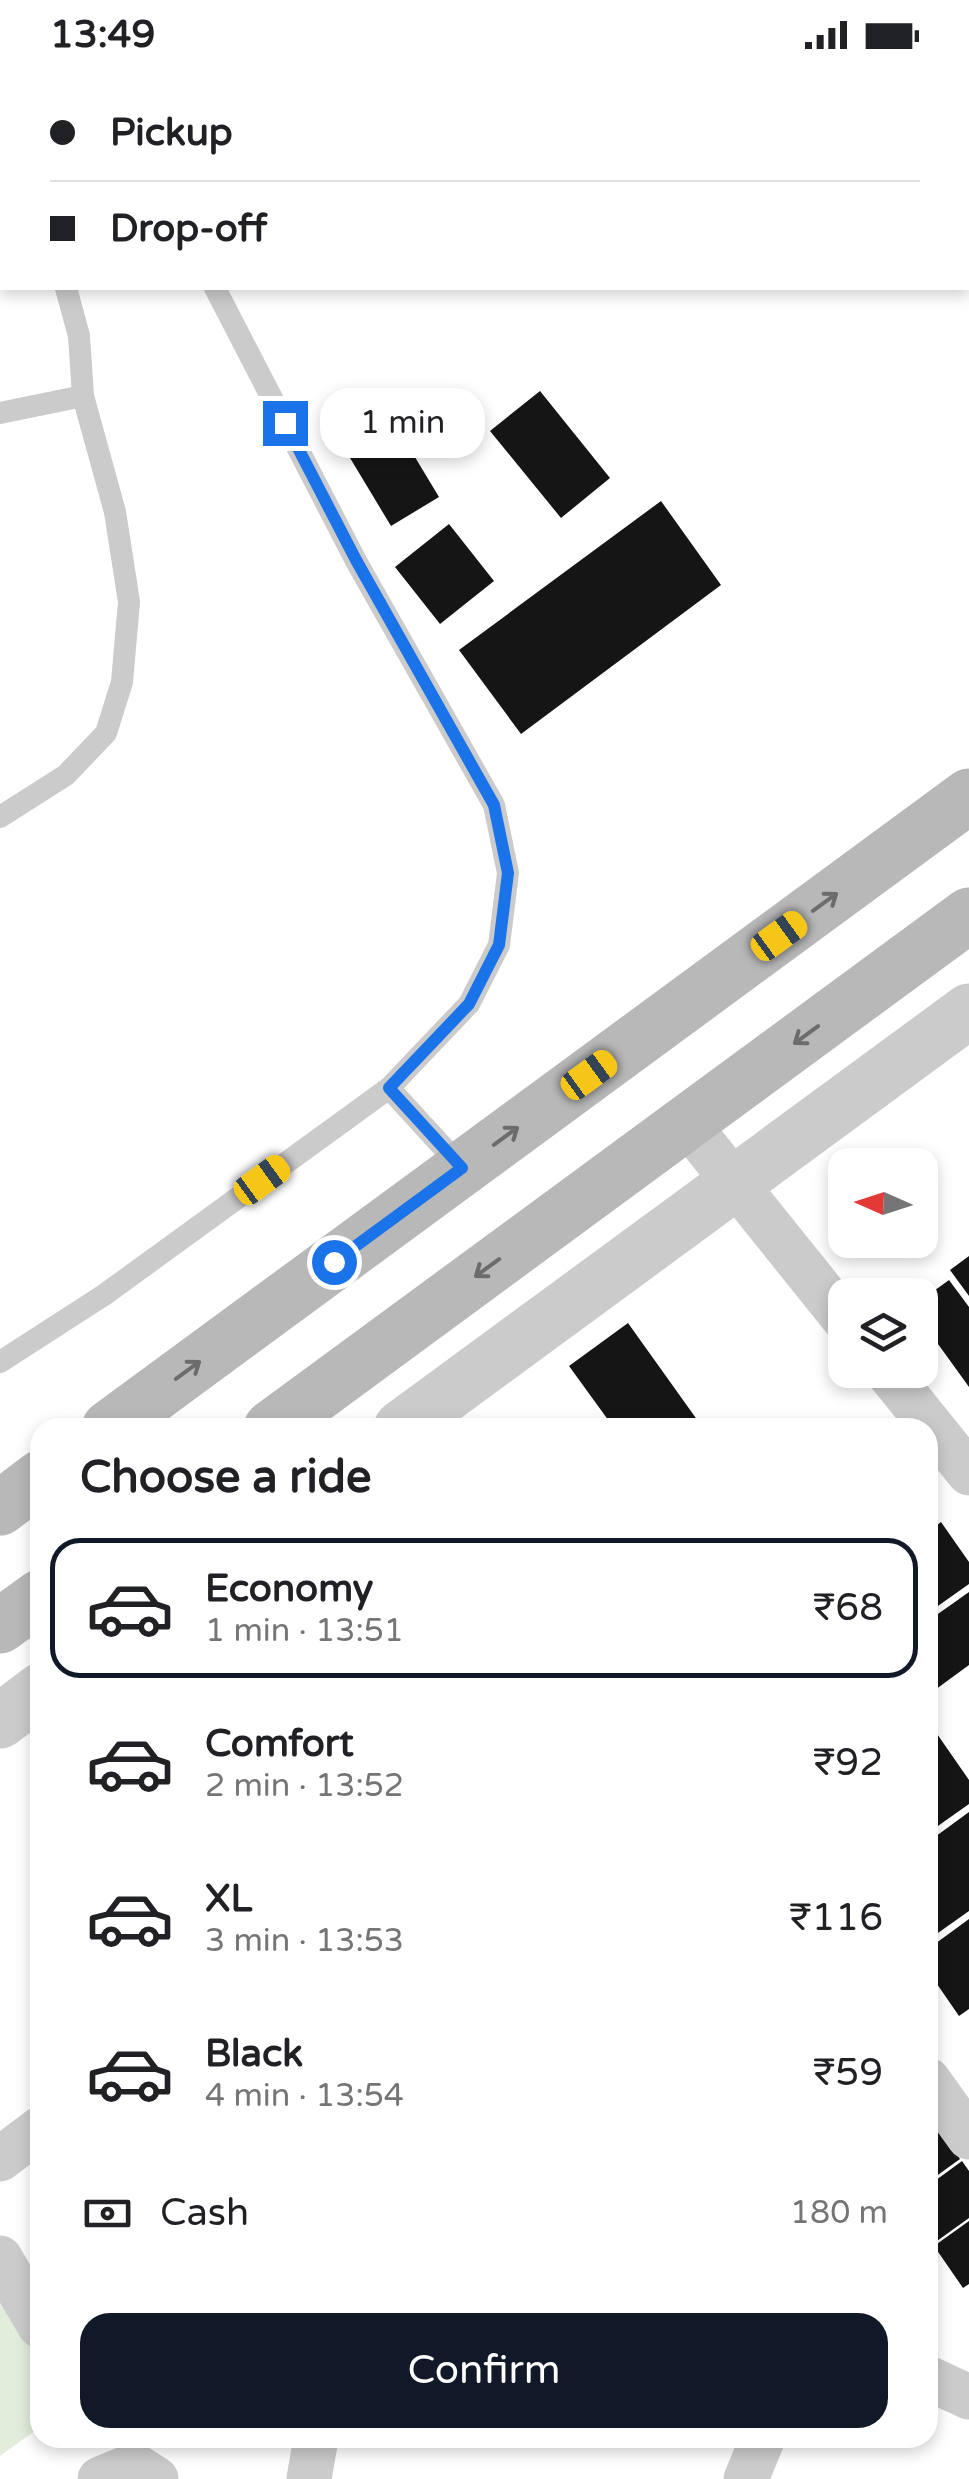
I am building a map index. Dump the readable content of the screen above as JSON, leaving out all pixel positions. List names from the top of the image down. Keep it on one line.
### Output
{"north":"left","page":{"status":"13:49","banner":["Pickup","Drop-off"],"bubble":"1 min","heading":"Choose a ride","list":[{"name":"Economy","note":"1 min · 13:51","value":"₹68"},{"name":"Comfort","note":"2 min · 13:52","value":"₹92"},{"name":"XL","note":"3 min · 13:53","value":"₹116"},{"name":"Black","note":"4 min · 13:54","value":"₹59"}],"pay":["Cash","180 m"],"buttons":"Confirm"}}
